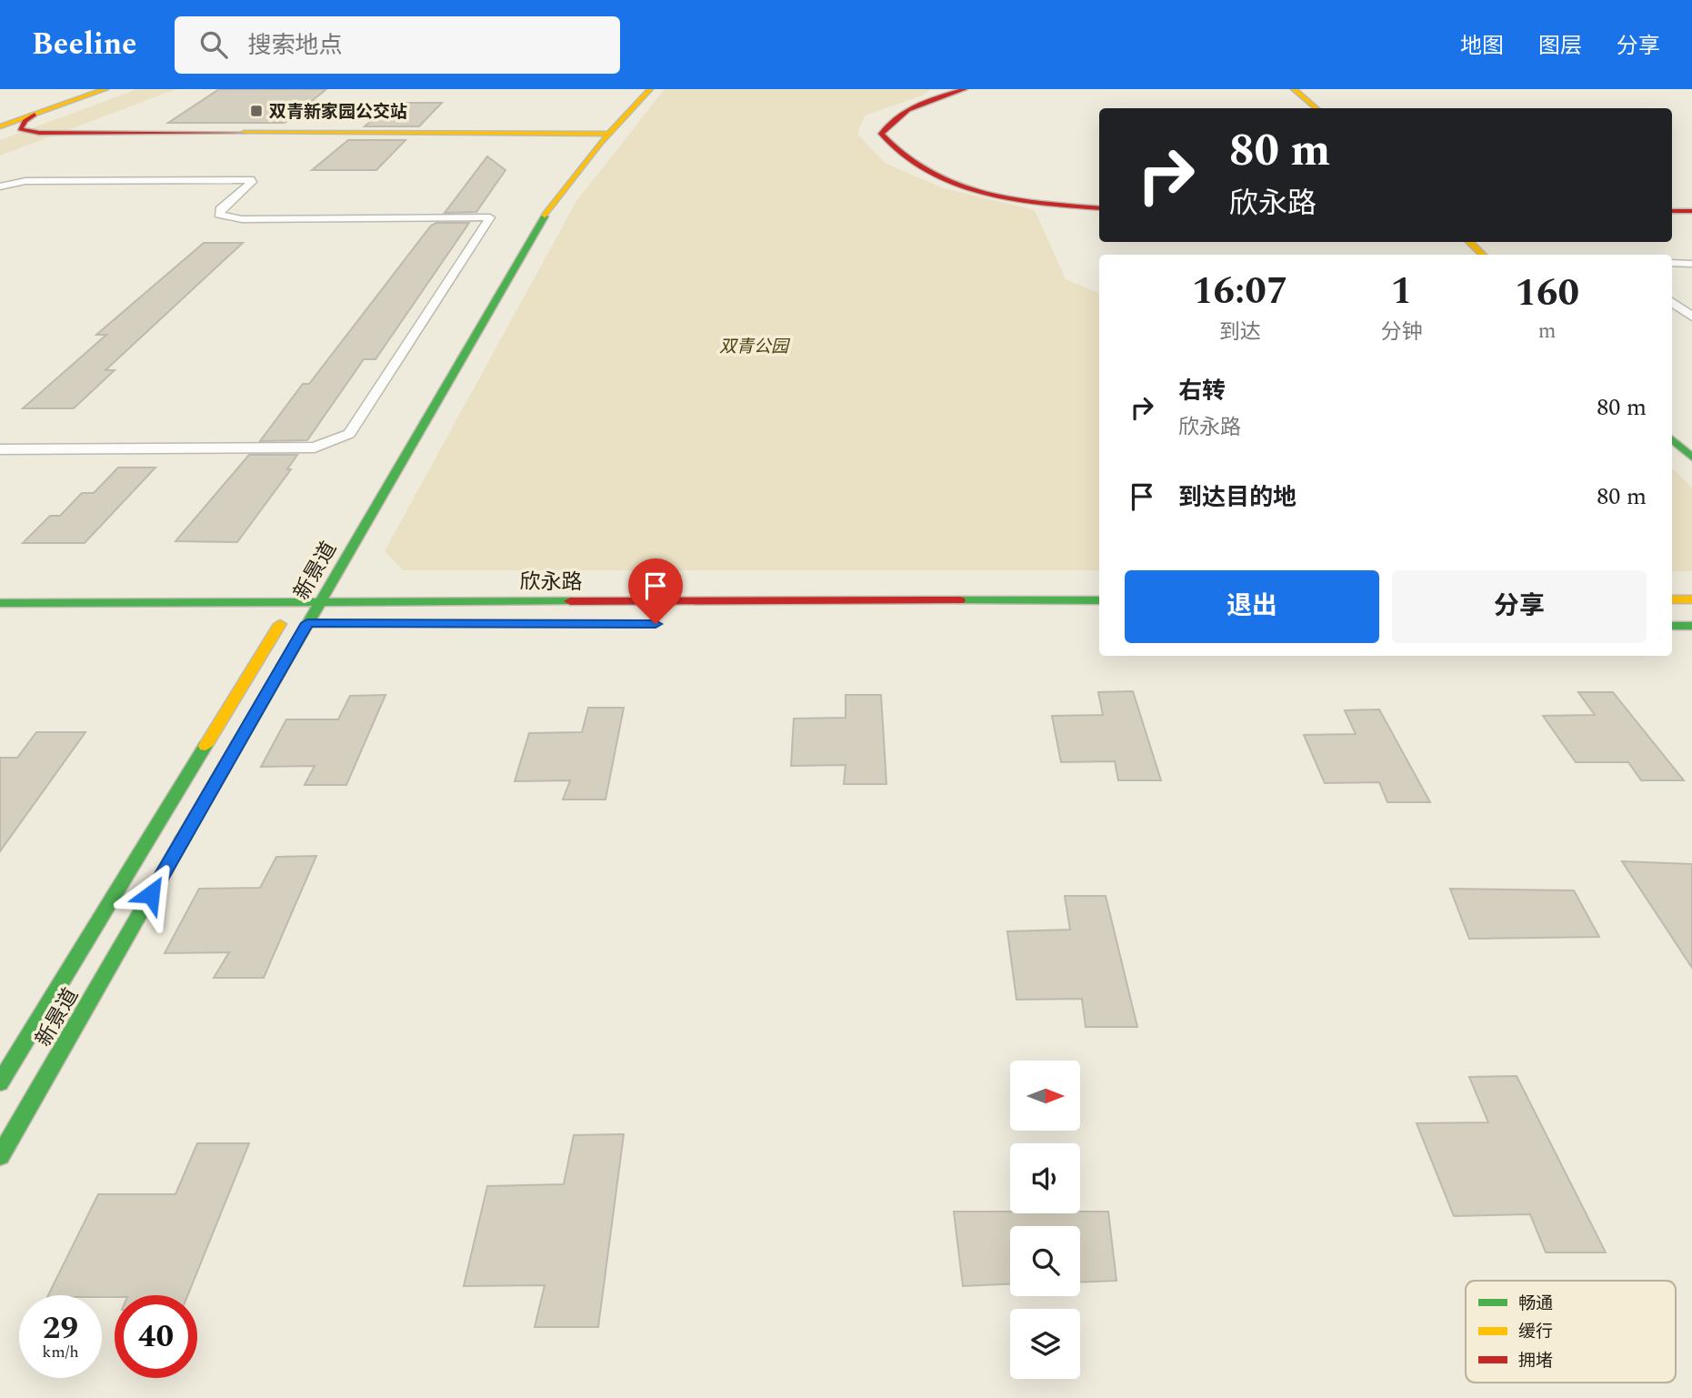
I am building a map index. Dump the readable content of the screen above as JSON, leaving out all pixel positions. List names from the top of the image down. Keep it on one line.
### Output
{"streets":{"street":["新景道","欣永路"]},"crossings":[["新景道","欣永路"]],"parks":["双青公园"],"places":{"transit":["双青新家园公交站"]},"legend":["畅通","缓行","拥堵"],"north":"right","page":{"header":"Beeline","search":"搜索地点","nav":["地图","图层","分享"],"turn":["80 m","欣永路"],"eta":["16:07","到达","1","分钟","160","m"],"list":[{"name":"右转","note":"欣永路","value":"80 m"},{"name":"到达目的地","value":"80 m"}],"buttons":["退出","分享"],"speed":"29 km/h","limit":"40"}}
